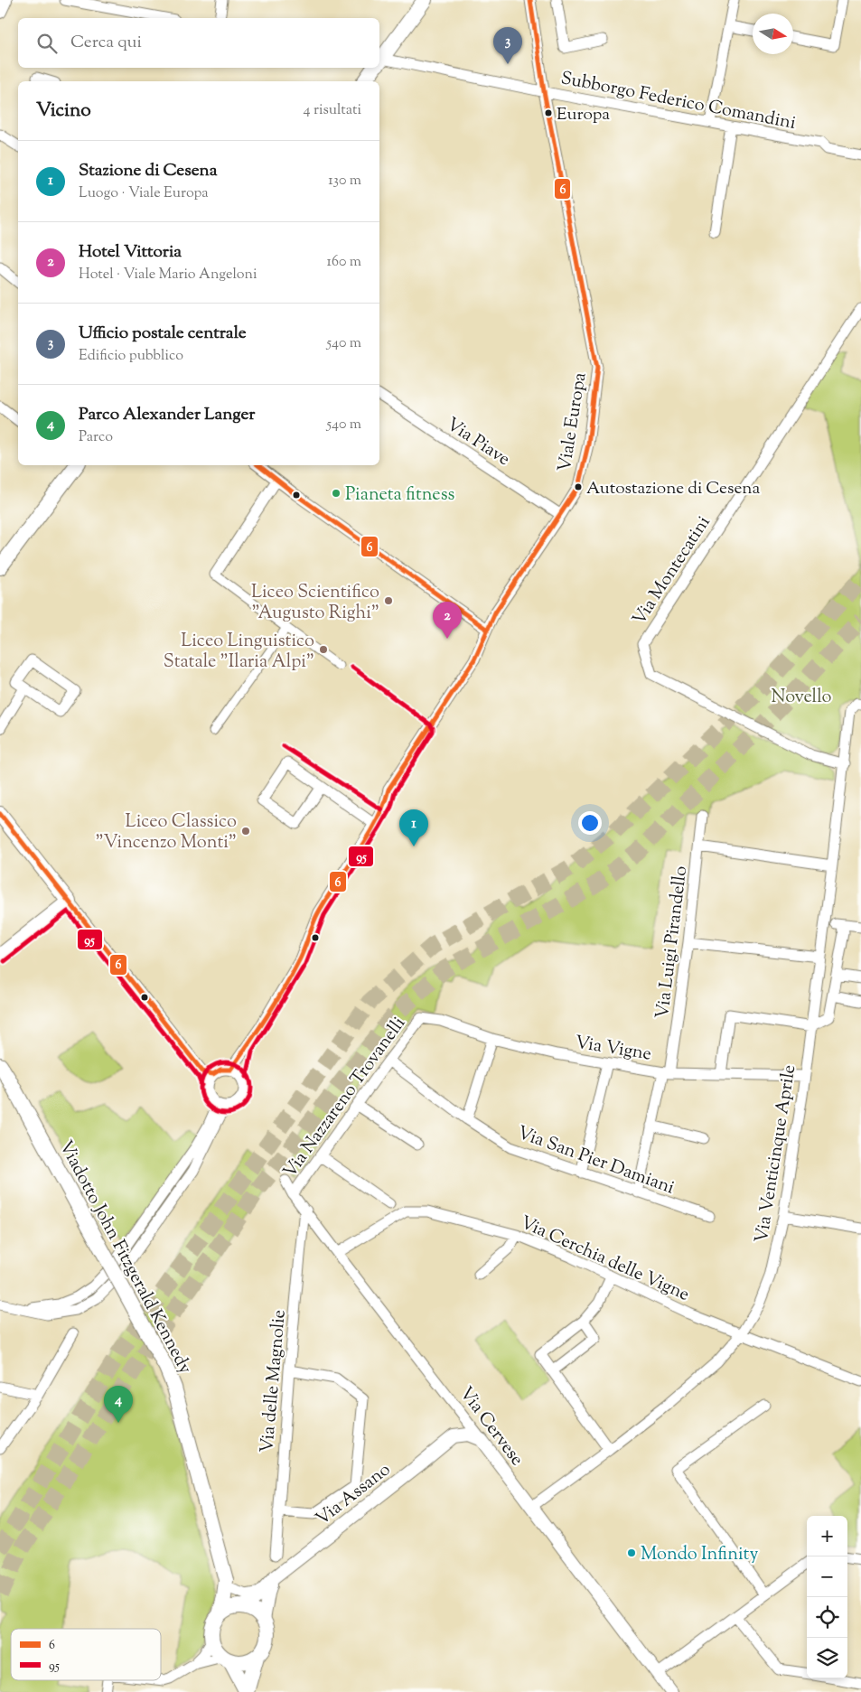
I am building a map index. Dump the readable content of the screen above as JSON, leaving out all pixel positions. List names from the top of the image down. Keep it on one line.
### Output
{"streets":{"main road":["Viadotto John Fitzgerald Kennedy"],"street":["Subborgo Federico Comandini","Viale Europa","Via Piave","Via Montecatini","Via Luigi Pirandello","Via Vigne","Via Nazzareno Trovanelli","Via Venticinque Aprile","Via San Pier Damiani","Via Cerchia delle Vigne","Via delle Magnolie","Via Cervese","Via Assano"]},"crossings":[["Subborgo Federico Comandini","Viale Europa"],["Viale Europa","Via Piave"],["Via Montecatini","Via Venticinque Aprile"],["Via Luigi Pirandello","Via Vigne"],["Via Luigi Pirandello","Via San Pier Damiani"],["Via Vigne","Via Nazzareno Trovanelli"],["Via Vigne","Via Venticinque Aprile"],["Via Nazzareno Trovanelli","Via San Pier Damiani"],["Via Nazzareno Trovanelli","Via Cervese"],["Via Venticinque Aprile","Via Cerchia delle Vigne"],["Via Venticinque Aprile","Via Cervese"],["Viadotto John Fitzgerald Kennedy","Via Assano"],["Via Cerchia delle Vigne","Via Cervese"],["Via delle Magnolie","Via Cervese"],["Via Cervese","Via Assano"]],"parks":["Novello"],"places":["Europa","Autostazione di Cesena","Pianeta fitness","Liceo Scientifico \"Augusto Righi\"","Liceo Linguistico Statale \"Ilaria Alpi\"","Liceo Classico \"Vincenzo Monti\"","Mondo Infinity"],"lines":["transit line 6","transit line 95"],"legend":["6","95"],"north":"right","page":{"search":"Cerca qui","pins":["3","2","1","4"],"heading":["Vicino","4 risultati"],"list":[{"mark":"1","name":"Stazione di Cesena","note":"Luogo · Viale Europa","value":"130 m"},{"mark":"2","name":"Hotel Vittoria","note":"Hotel · Viale Mario Angeloni","value":"160 m"},{"mark":"3","name":"Ufficio postale centrale","note":"Edificio pubblico","value":"540 m"},{"mark":"4","name":"Parco Alexander Langer","note":"Parco","value":"540 m"}],"map_buttons":["+","−"]}}
